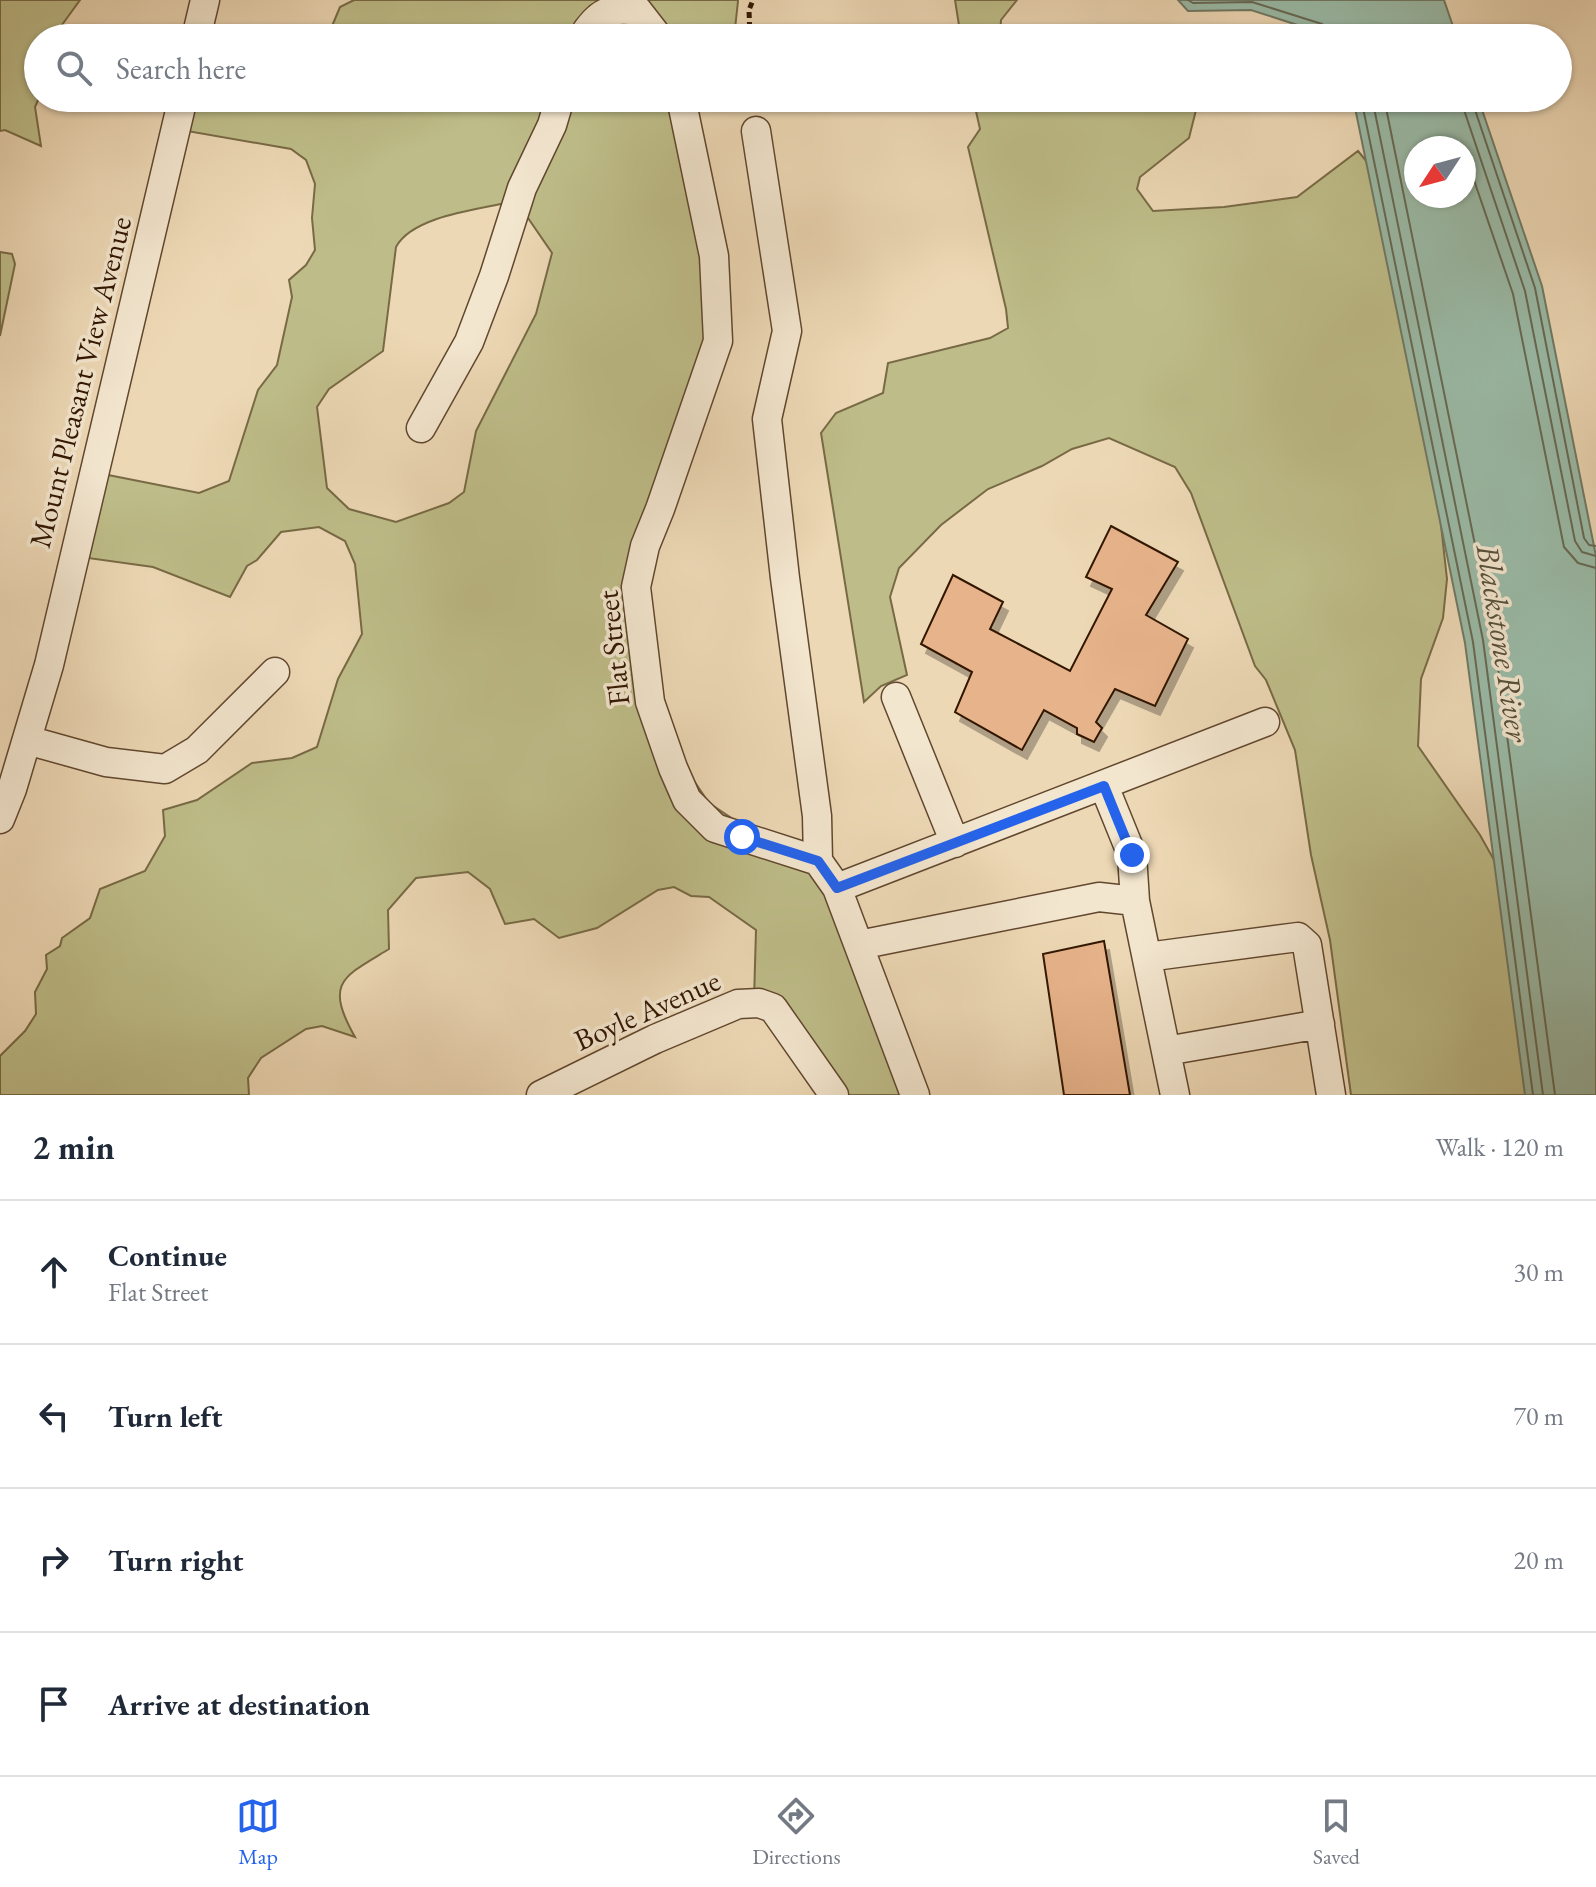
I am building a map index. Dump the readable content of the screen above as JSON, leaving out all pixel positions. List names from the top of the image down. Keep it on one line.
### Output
{"streets":{"street":["Mount Pleasant View Avenue","Flat Street","Boyle Avenue"]},"water":["Blackstone River"],"north":"bottom left","page":{"search":"Search here","heading":["2 min","Walk · 120 m"],"list":[["Continue","Flat Street","30 m"],["Turn left","70 m"],["Turn right","20 m"],"Arrive at destination"],"nav":["Map","Directions","Saved"]}}
